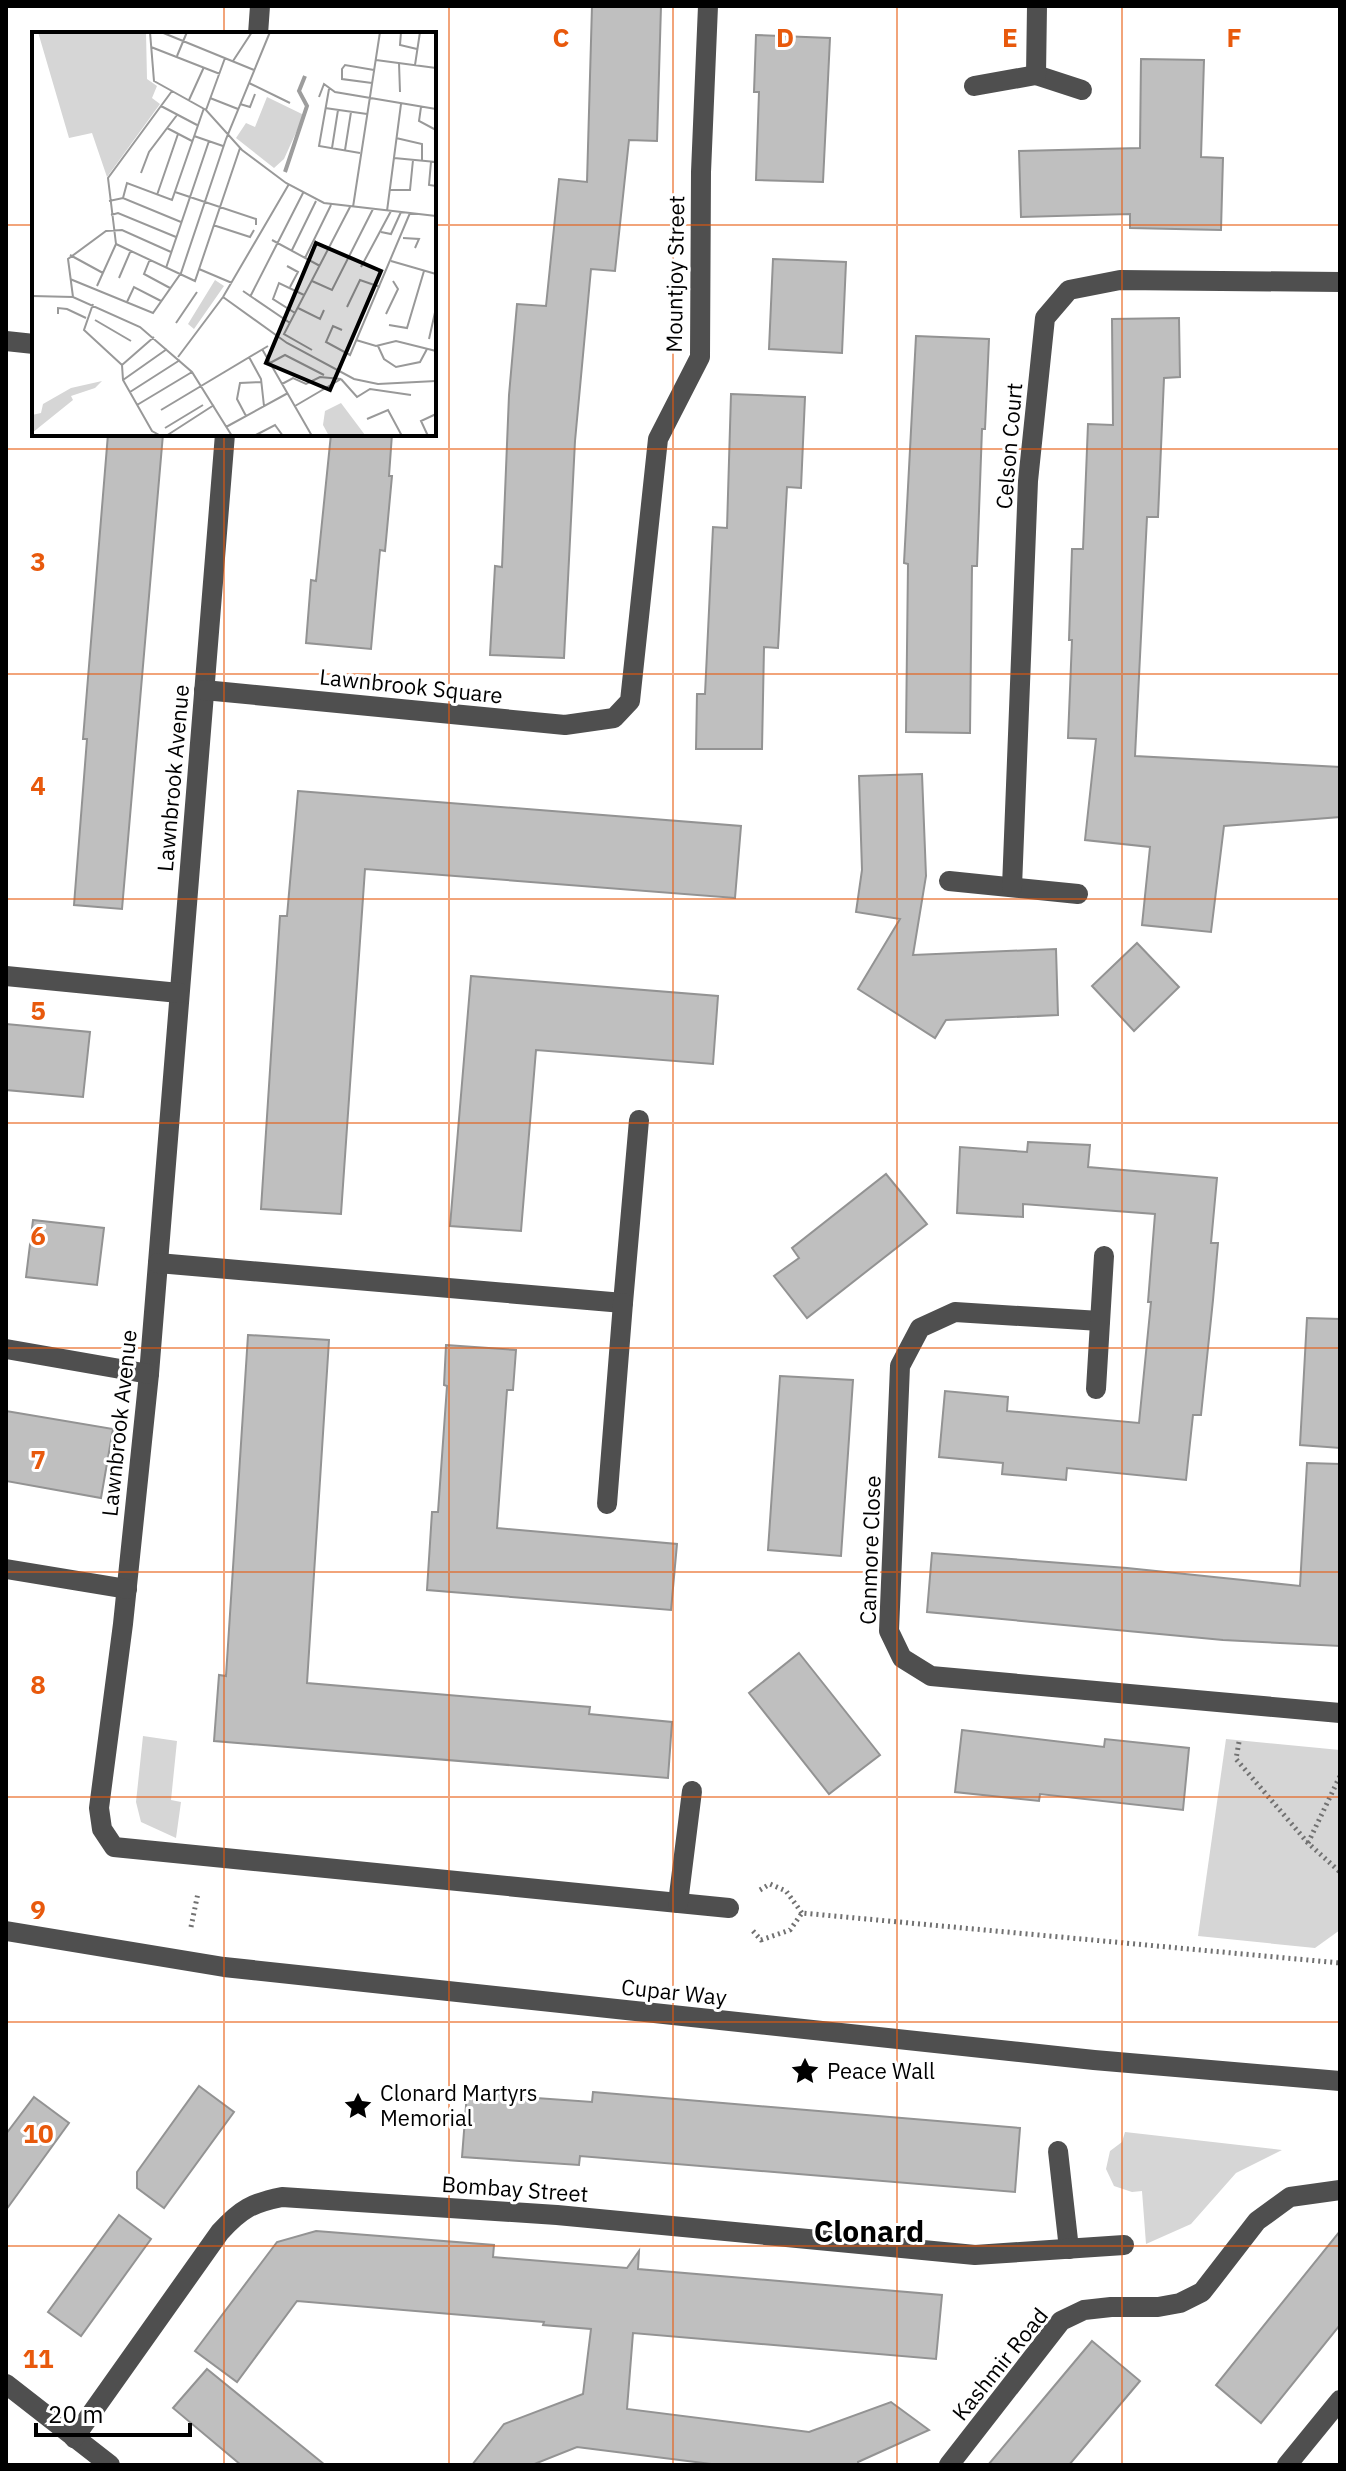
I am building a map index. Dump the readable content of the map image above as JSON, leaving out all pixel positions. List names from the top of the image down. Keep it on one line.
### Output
{"streets":{"street":["Mountjoy Street","Celson Court","Lawnbrook Square","Lawnbrook Avenue","Canmore Close","Cupar Way","Bombay Street","Kashmir Road"]},"crossings":[["Mountjoy Street","Lawnbrook Square"],["Lawnbrook Square","Lawnbrook Avenue"]],"districts":["Clonard"],"places":{"place":["Peace Wall","Clonard Martyrs Memorial"]},"scale_bar":"20 m","grid":{"columns":["C","D","E","F"],"rows":["3","4","5","6","7","8","9","10","11"]}}
